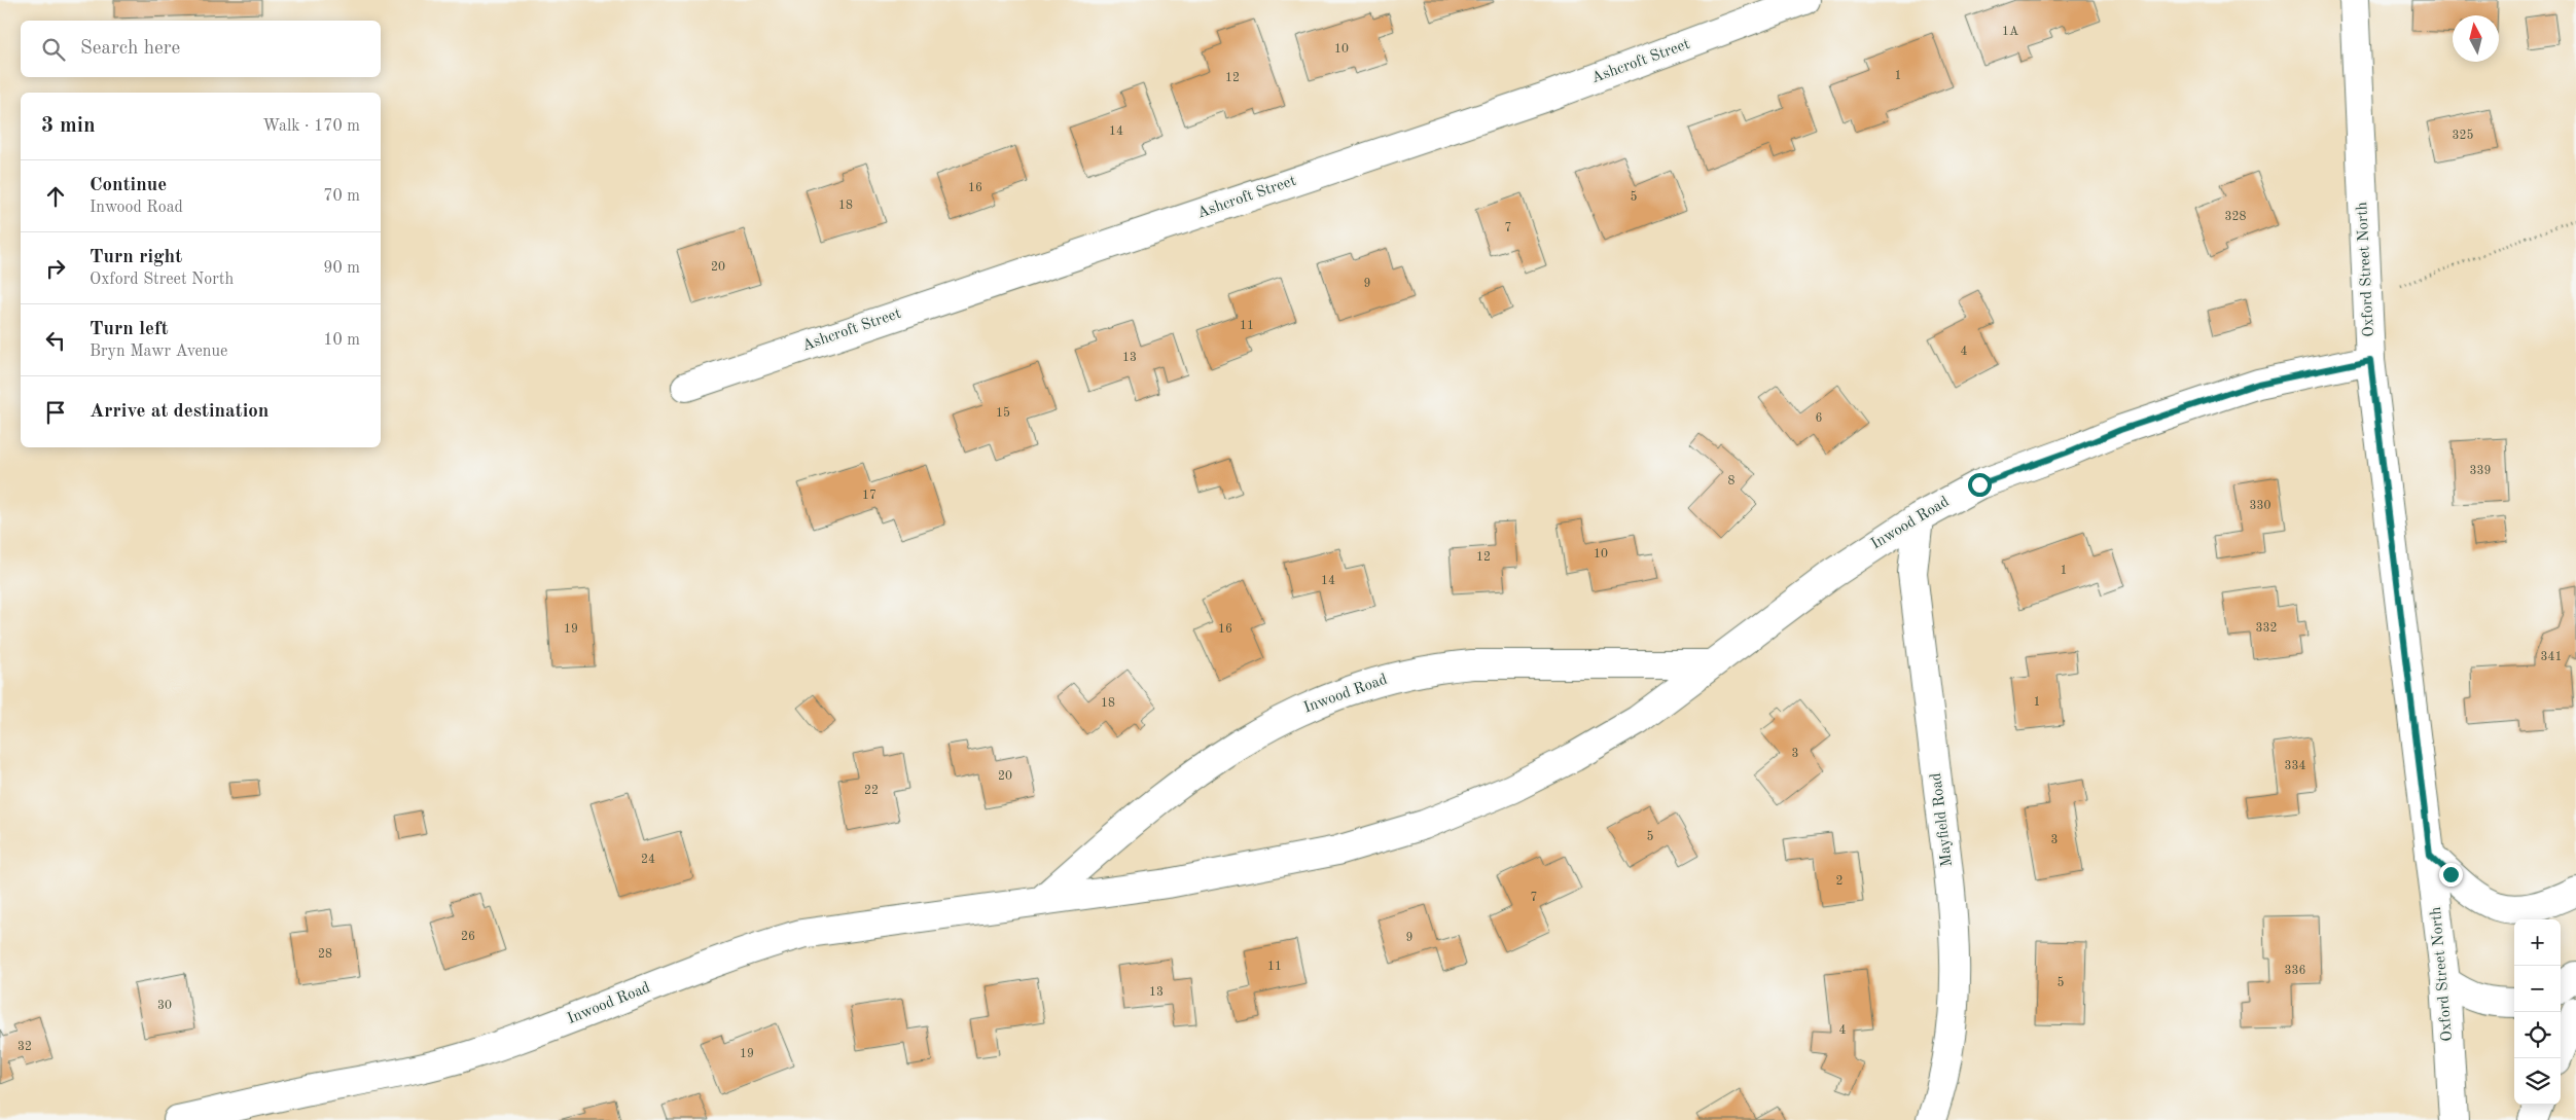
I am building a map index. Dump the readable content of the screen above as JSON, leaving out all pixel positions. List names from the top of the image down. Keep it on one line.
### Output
{"streets":{"street":["Ashcroft Street","Oxford Street North","Inwood Road","Mayfield Road"]},"crossings":[["Oxford Street North","Inwood Road"],["Inwood Road","Mayfield Road"]],"house_numbers":["1A","10","1","12","14","325","16","5","18","328","7","20","9","11","4","13","15","6","339","8","17","330","10","12","1","14","332","19","16","341","1","18","3","334","20","22","5","3","24","2","7","26","9","28","11","336","5","13","30","4","32","19"],"north":"top","page":{"search":"Search here","heading":["3 min","Walk · 170 m"],"list":[["Continue","Inwood Road","70 m"],["Turn right","Oxford Street North","90 m"],["Turn left","Bryn Mawr Avenue","10 m"],"Arrive at destination"],"map_buttons":["+","−"]}}
